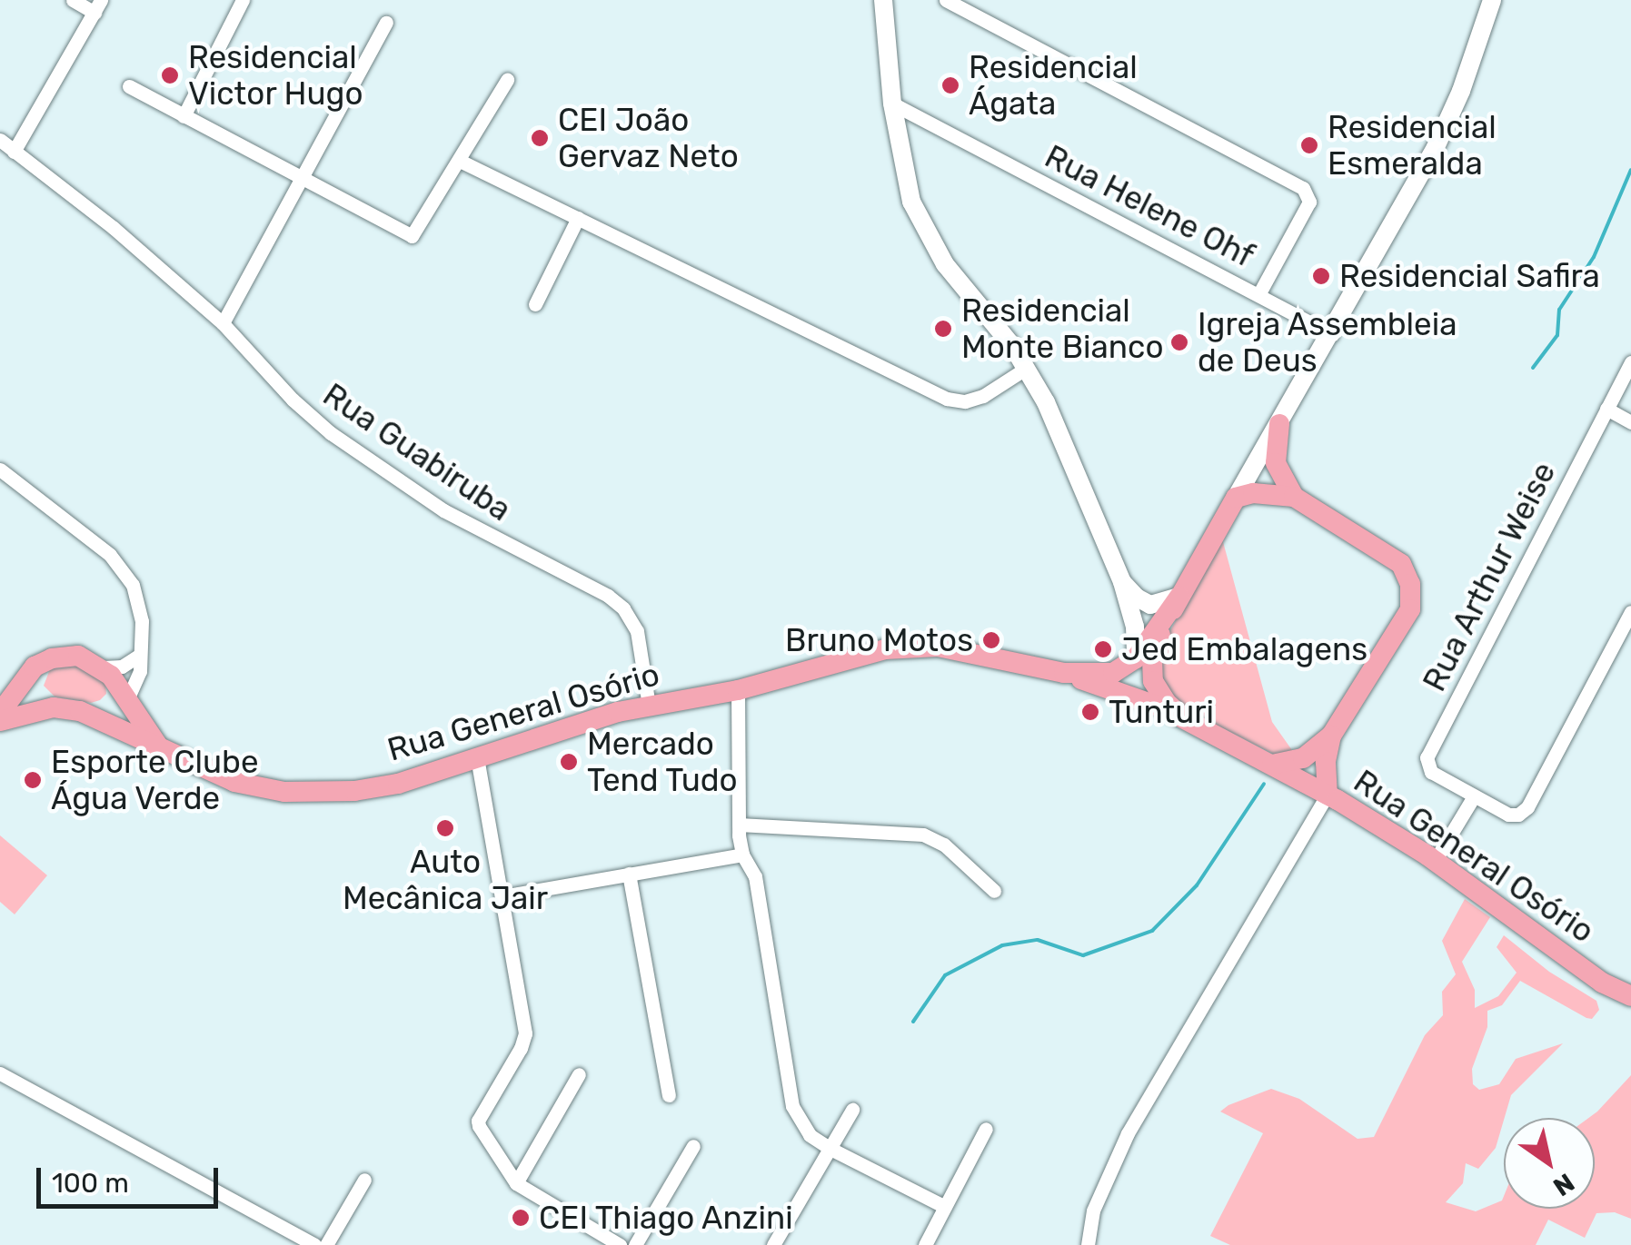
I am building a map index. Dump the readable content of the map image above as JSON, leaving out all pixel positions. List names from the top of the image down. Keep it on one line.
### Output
{"streets":{"main road":["Rua General Osório"],"street":["Rua Helene Ohf","Rua Guabiruba","Rua Arthur Weise"]},"crossings":[["Rua Guabiruba","Rua General Osório"]],"places":["Residencial Victor Hugo","Residencial Ágata","CEI João Gervaz Neto","Residencial Esmeralda","Residencial Safira","Residencial Monte Bianco","Igreja Assembleia de Deus","Bruno Motos","Jed Embalagens","Tunturi","Mercado Tend Tudo","Esporte Clube Água Verde","Auto Mecânica Jair","CEI Thiago Anzini"],"scale_bar":"100 m","north":"bottom right"}
